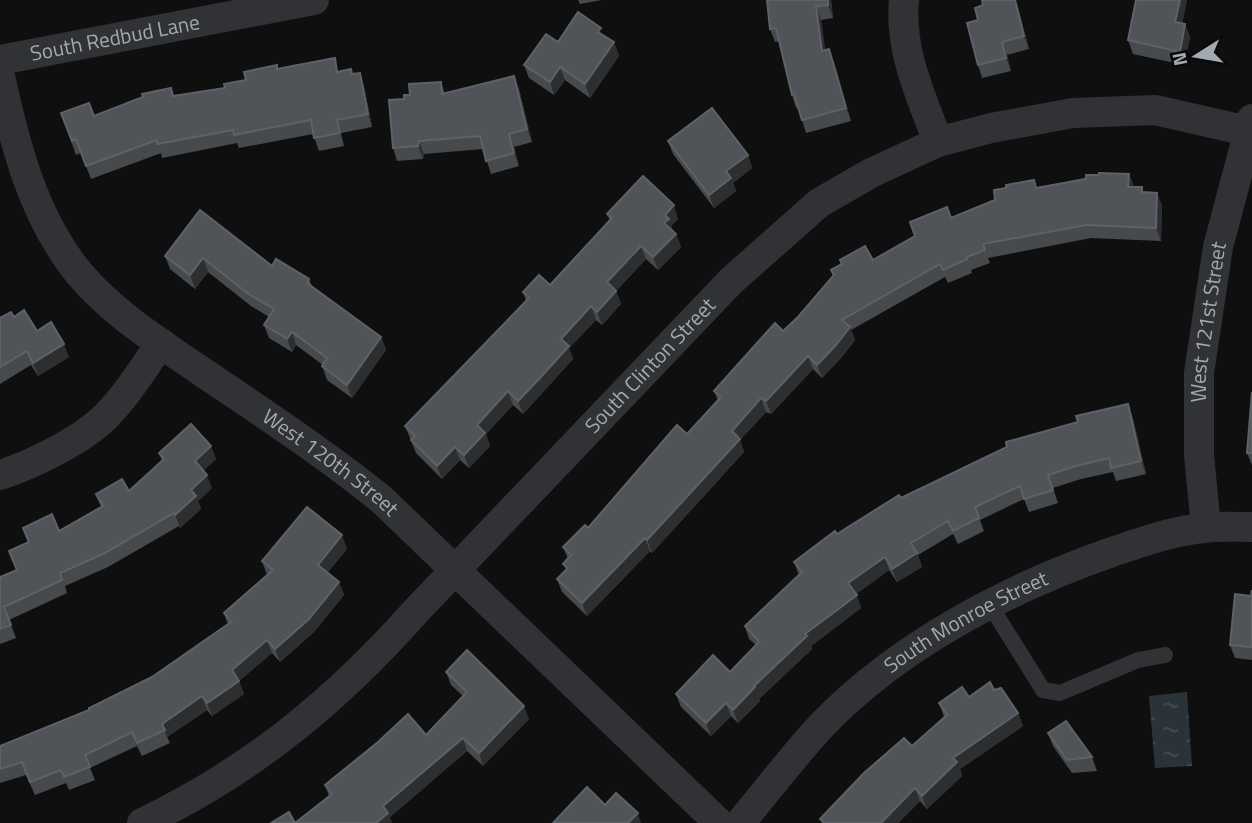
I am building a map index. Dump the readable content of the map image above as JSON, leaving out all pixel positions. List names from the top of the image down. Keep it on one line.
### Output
{"streets":{"street":["South Redbud Lane","West 121st Street","South Clinton Street","West 120th Street","South Monroe Street"]},"crossings":[["West 121st Street","South Clinton Street"],["West 121st Street","South Monroe Street"],["South Clinton Street","West 120th Street"]],"north":"left"}
